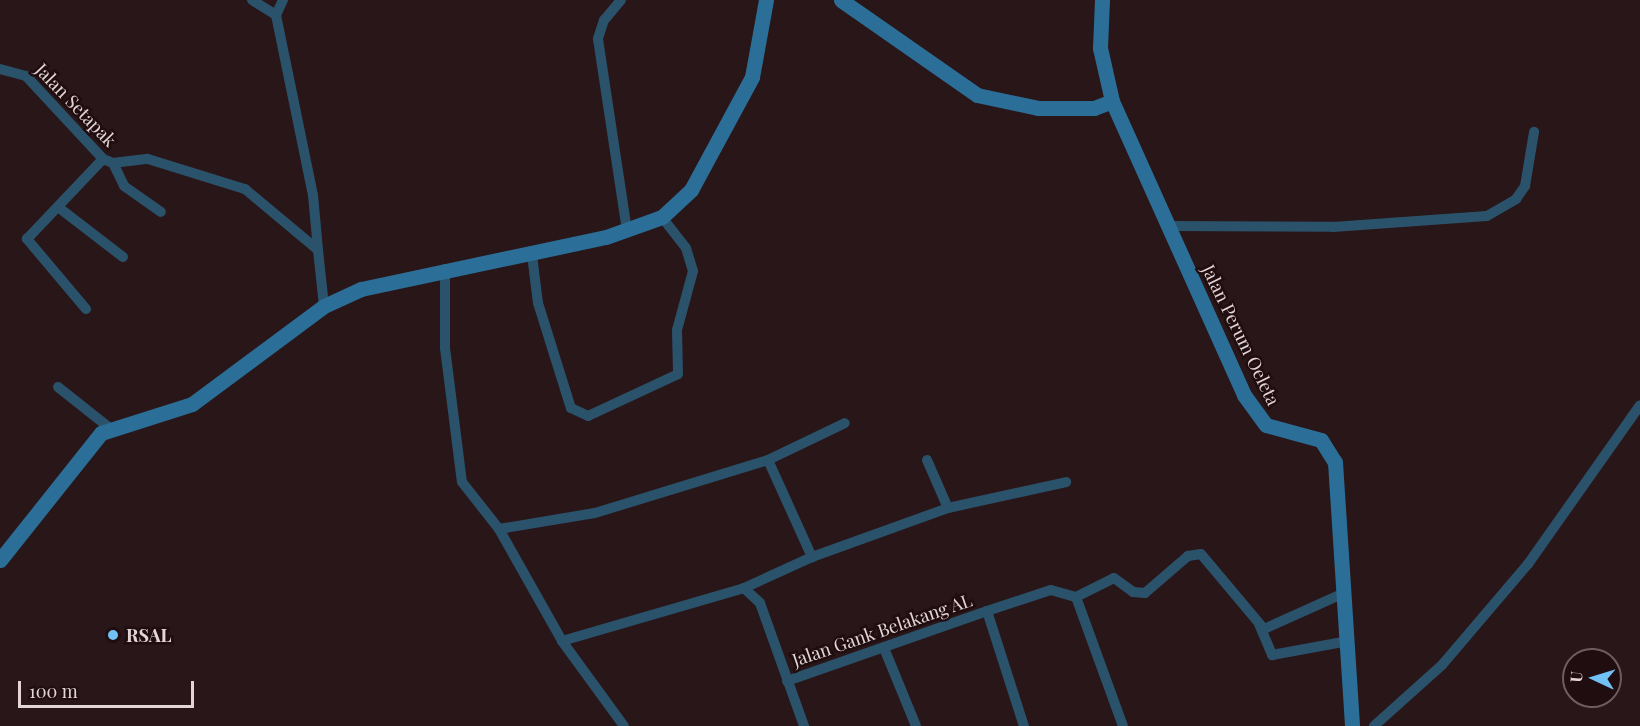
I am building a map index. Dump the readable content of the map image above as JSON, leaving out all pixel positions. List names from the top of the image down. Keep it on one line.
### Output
{"streets":{"street":["Jalan Setapak","Jalan Perum Oeleta","Jalan Gank Belakang AL"]},"places":["RSAL"],"scale_bar":"100 m","north":"left"}
